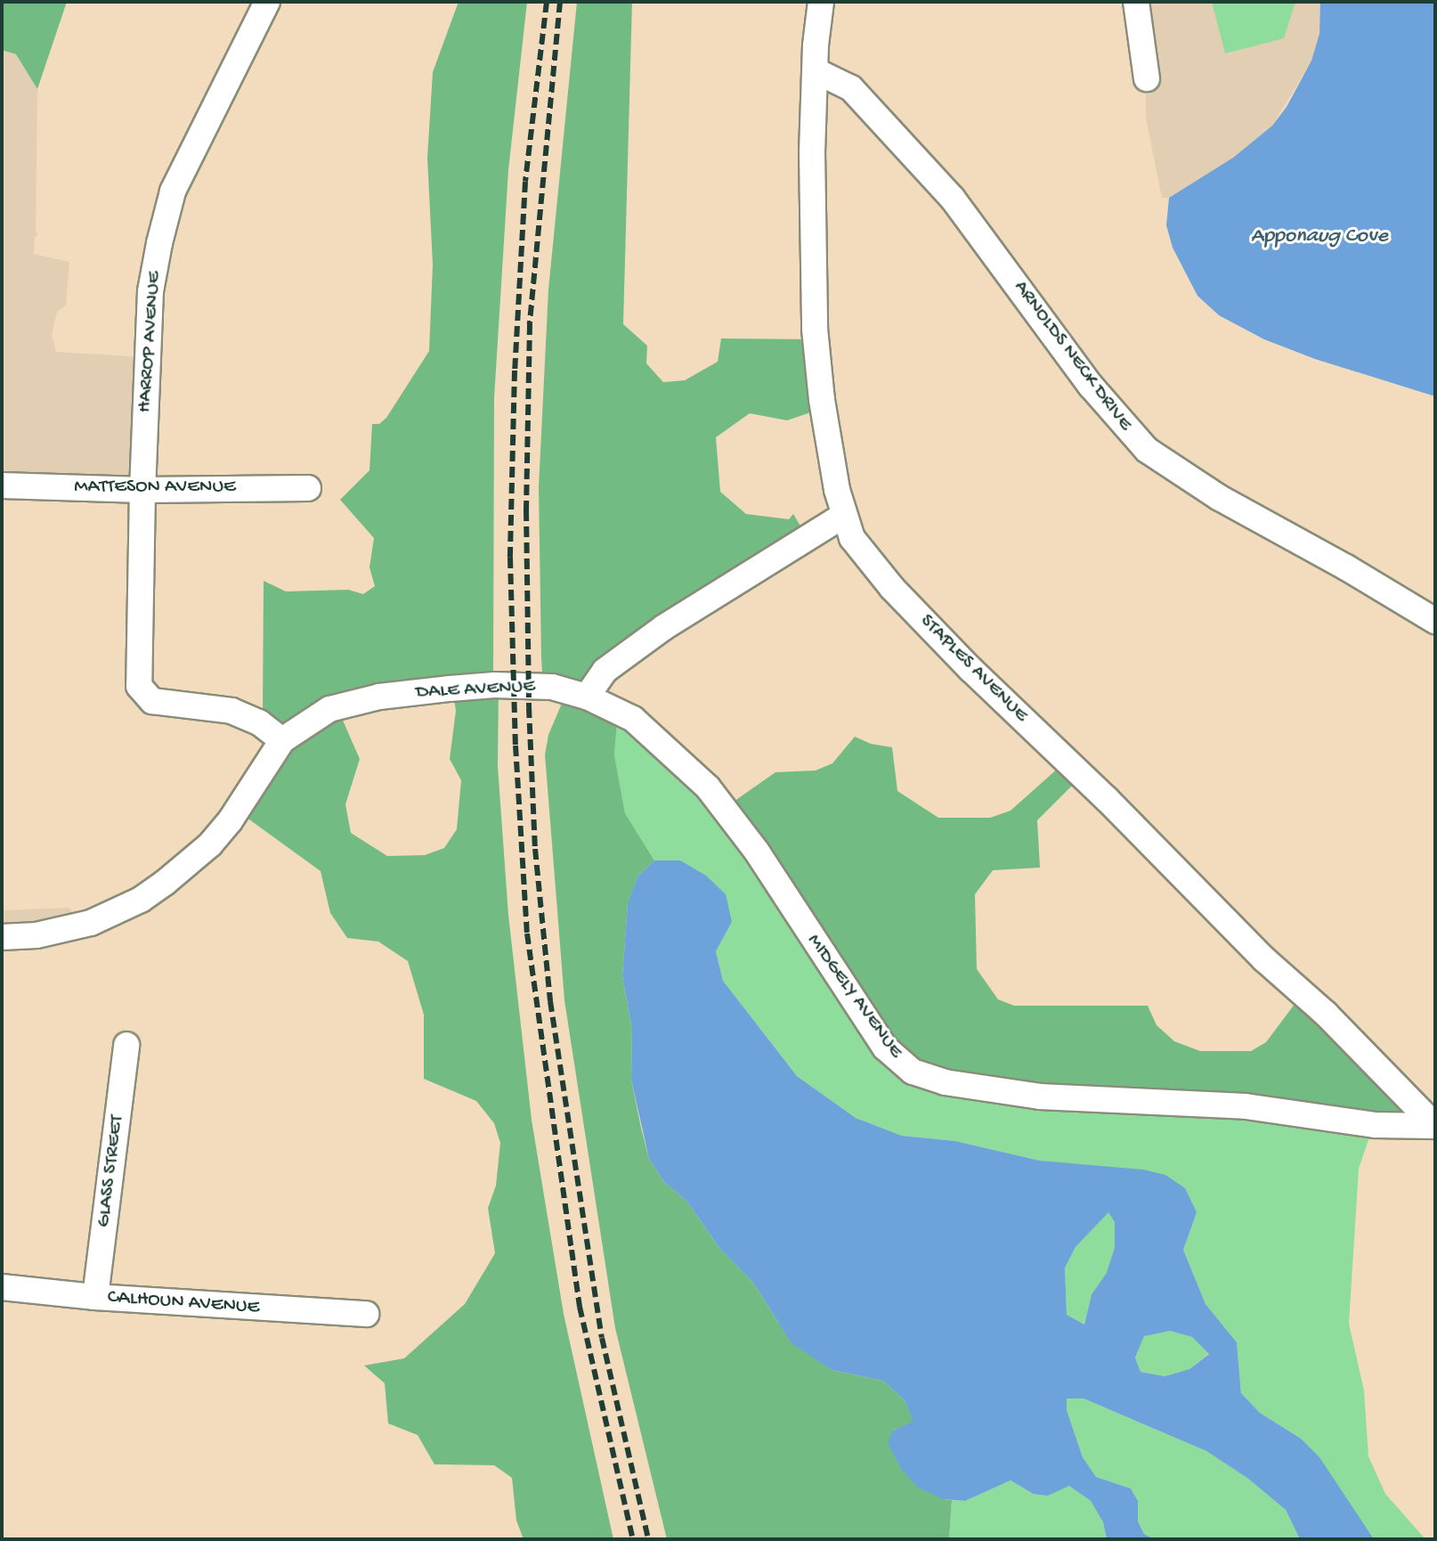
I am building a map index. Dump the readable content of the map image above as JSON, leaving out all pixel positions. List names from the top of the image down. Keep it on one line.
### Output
{"streets":{"street":["HARROP AVENUE","ARNOLDS NECK DRIVE","MATTESON AVENUE","STAPLES AVENUE","DALE AVENUE","MIDGELY AVENUE","GLASS STREET","CALHOUN AVENUE"]},"crossings":[["HARROP AVENUE","MATTESON AVENUE"],["HARROP AVENUE","DALE AVENUE"],["ARNOLDS NECK DRIVE","STAPLES AVENUE"],["STAPLES AVENUE","MIDGELY AVENUE"],["DALE AVENUE","MIDGELY AVENUE"],["GLASS STREET","CALHOUN AVENUE"]],"water":["Apponaug Cove"]}
